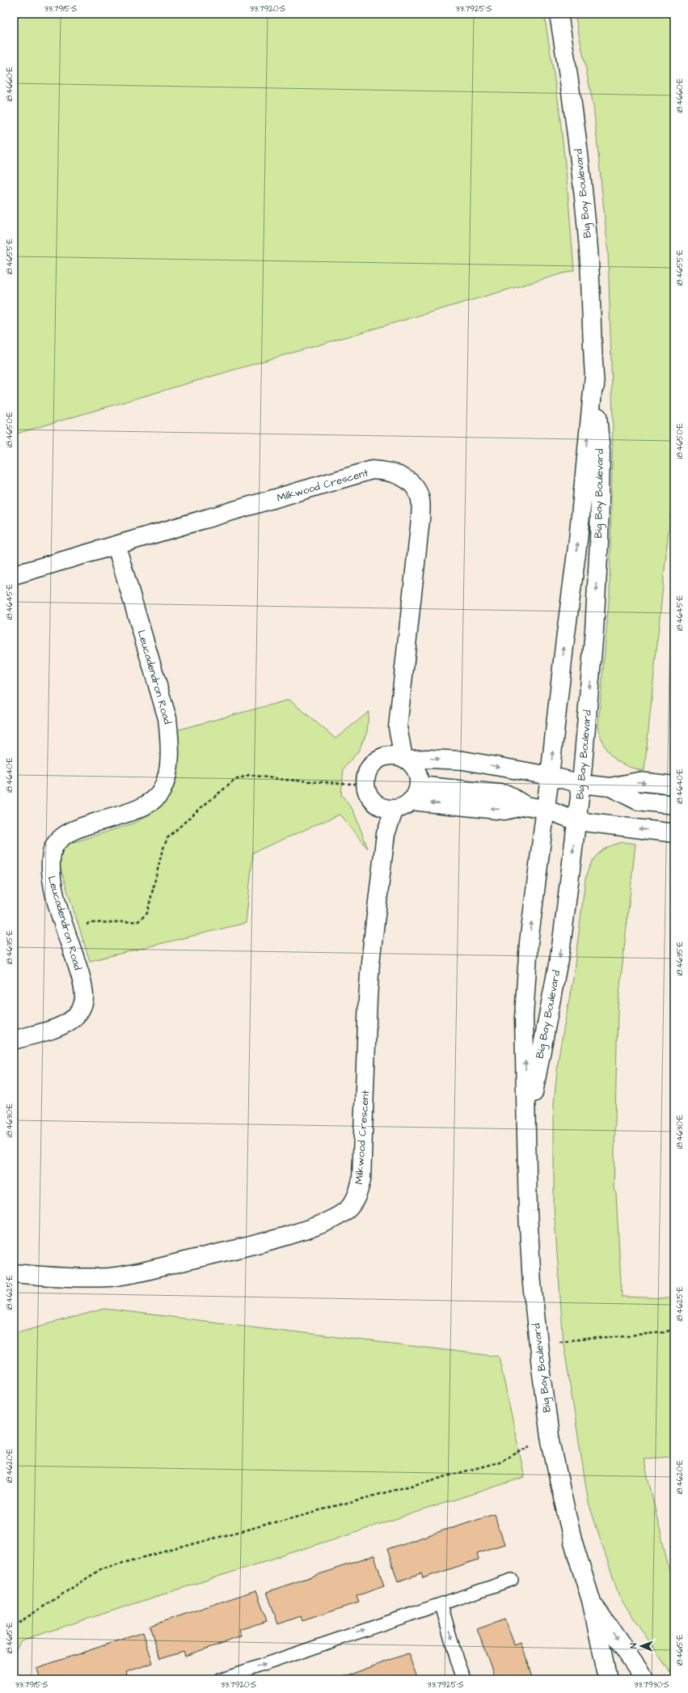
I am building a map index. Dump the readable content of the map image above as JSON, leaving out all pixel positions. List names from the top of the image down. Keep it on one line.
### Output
{"streets":{"street":["Big Bay Boulevard","Milkwood Crescent","Leucadendron Road"]},"crossings":[["Milkwood Crescent","Leucadendron Road"]],"north":"left","coordinates":["33.7915°S","33.7920°S","33.7925°S","18.4660°E","18.4655°E","18.4650°E","18.4645°E","18.4640°E","18.4635°E","18.4630°E","18.4625°E","18.4620°E","18.4615°E","33.7930°S"]}
